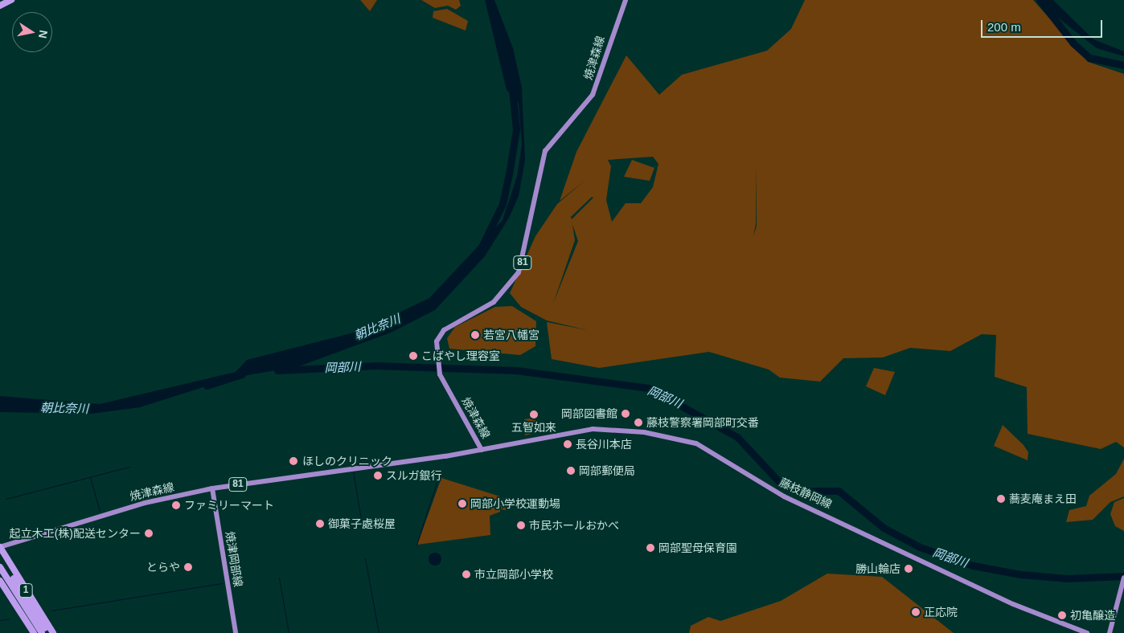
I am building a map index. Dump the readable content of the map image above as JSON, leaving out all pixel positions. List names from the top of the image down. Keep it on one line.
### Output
{"streets":{"highway":["1"],"main road":["焼津森線","81","藤枝静岡線","焼津岡部線"]},"crossings":[["焼津森線","藤枝静岡線"],["焼津森線","焼津岡部線"],["焼津森線","1"]],"water":["朝比奈川","岡部川"],"places":["若宮八幡宮","こばやし理容室","岡部図書館","五智如来","藤枝警察署岡部町交番","長谷川本店","ほしのクリニック","岡部郵便局","スルガ銀行","蕎麦庵まえ田","岡部小学校運動場","ファミリーマート","御菓子處桜屋","市民ホールおかべ","起立木工(株)配送センター","岡部聖母保育園","とらや","勝山輪店","市立岡部小学校","正応院","初亀醸造"],"scale_bar":"200 m","north":"right"}
